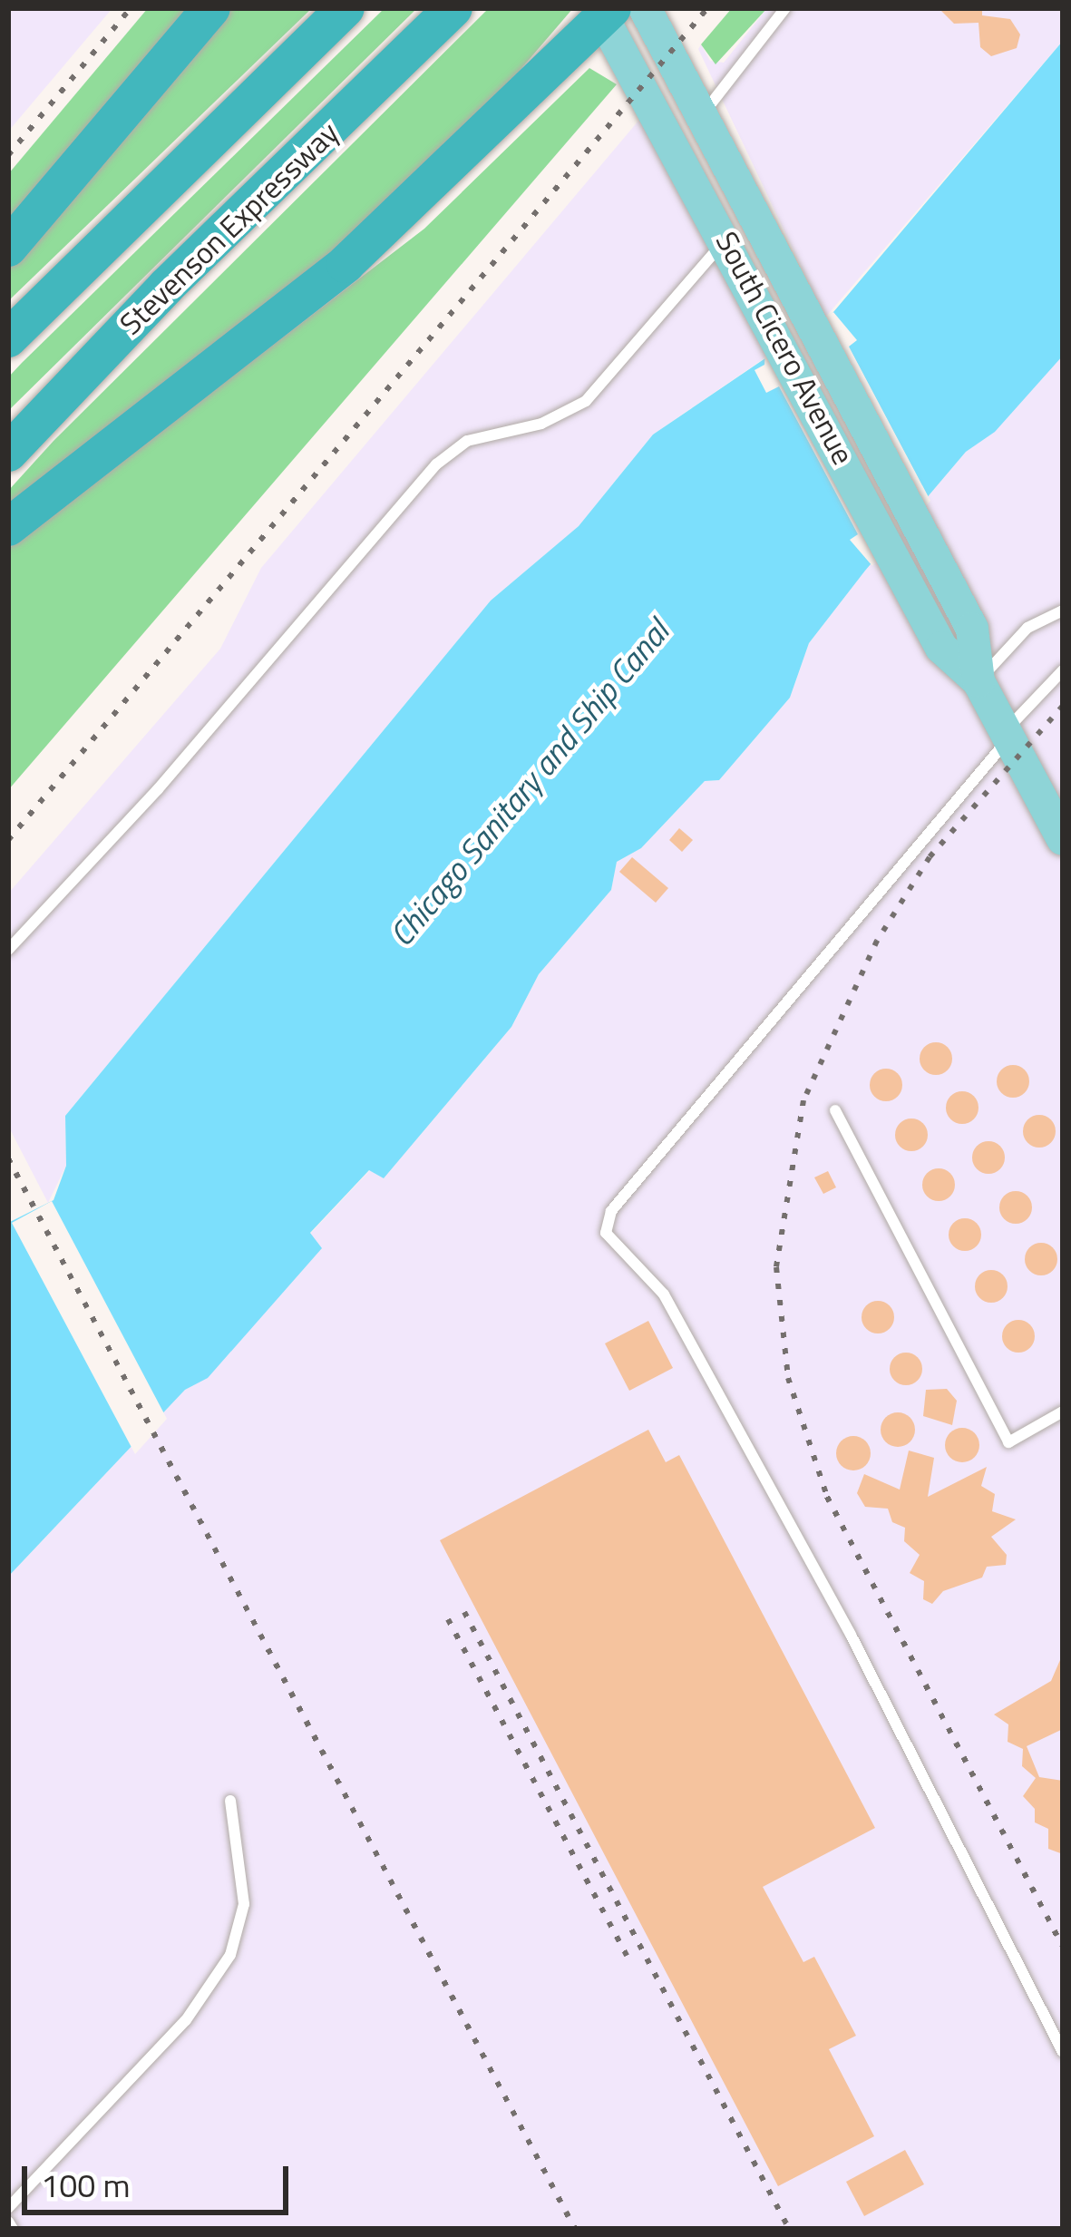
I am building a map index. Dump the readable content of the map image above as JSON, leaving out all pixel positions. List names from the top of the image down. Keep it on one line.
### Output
{"streets":{"highway":["Stevenson Expressway"],"main road":["South Cicero Avenue"]},"water":["Chicago Sanitary and Ship Canal"],"scale_bar":"100 m"}
